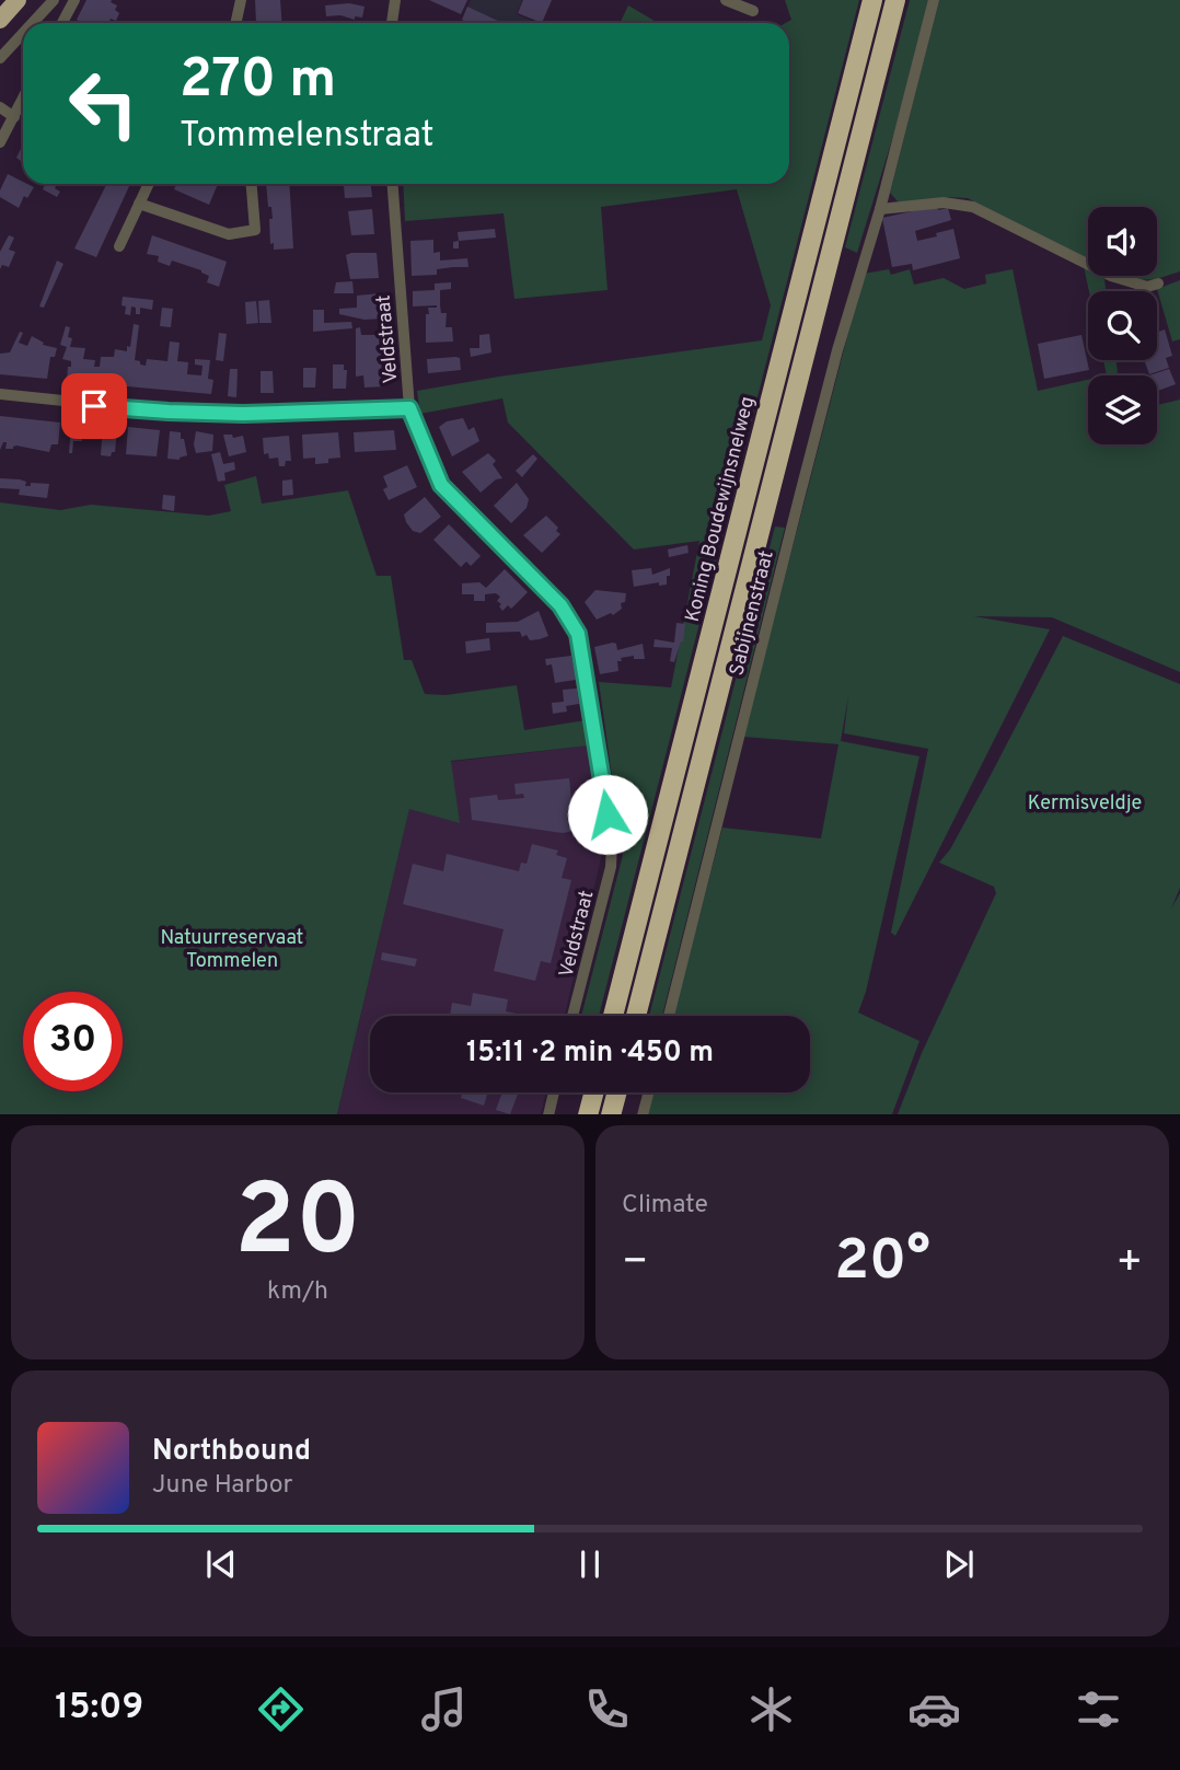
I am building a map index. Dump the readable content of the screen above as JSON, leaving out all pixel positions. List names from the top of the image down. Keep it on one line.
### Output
{"streets":{"highway":["Koning Boudewijnsnelweg"],"street":["Veldstraat","Sabijnenstraat"]},"parks":["Kermisveldje","Natuurreservaat Tommelen"],"page":{"turn":["270 m","Tommelenstraat"],"limit":"30","trip":"15:11 · 2 min · 450 m","tile":[["20","km/h"],"Climate"],"heat":["−","20°","+"],"song":["Northbound","June Harbor"],"tabs":"15:09"}}
